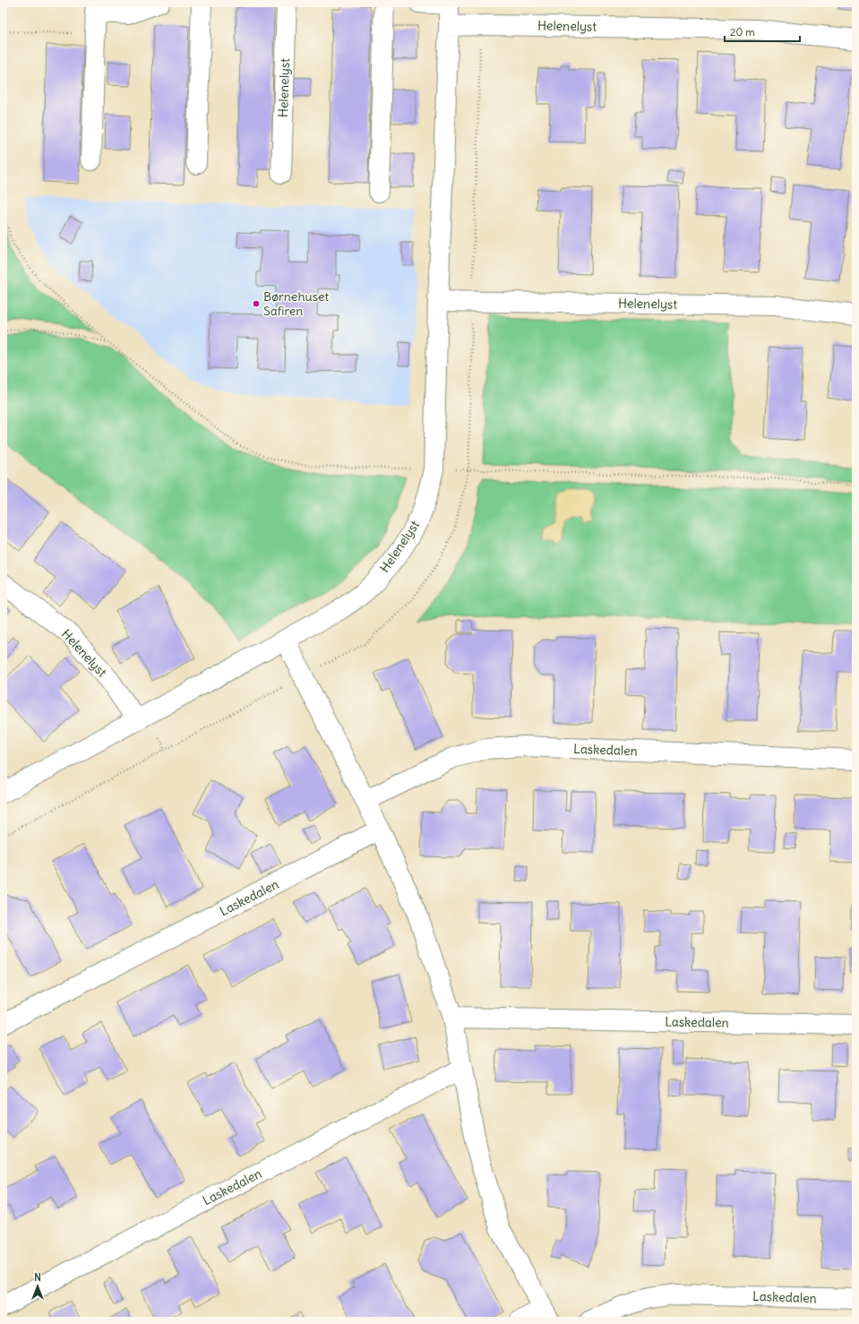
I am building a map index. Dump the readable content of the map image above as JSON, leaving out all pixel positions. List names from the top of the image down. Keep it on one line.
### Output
{"streets":{"street":["Helenelyst","Laskedalen"]},"places":["Børnehuset Safiren"],"scale_bar":"20 m","north":"top"}
